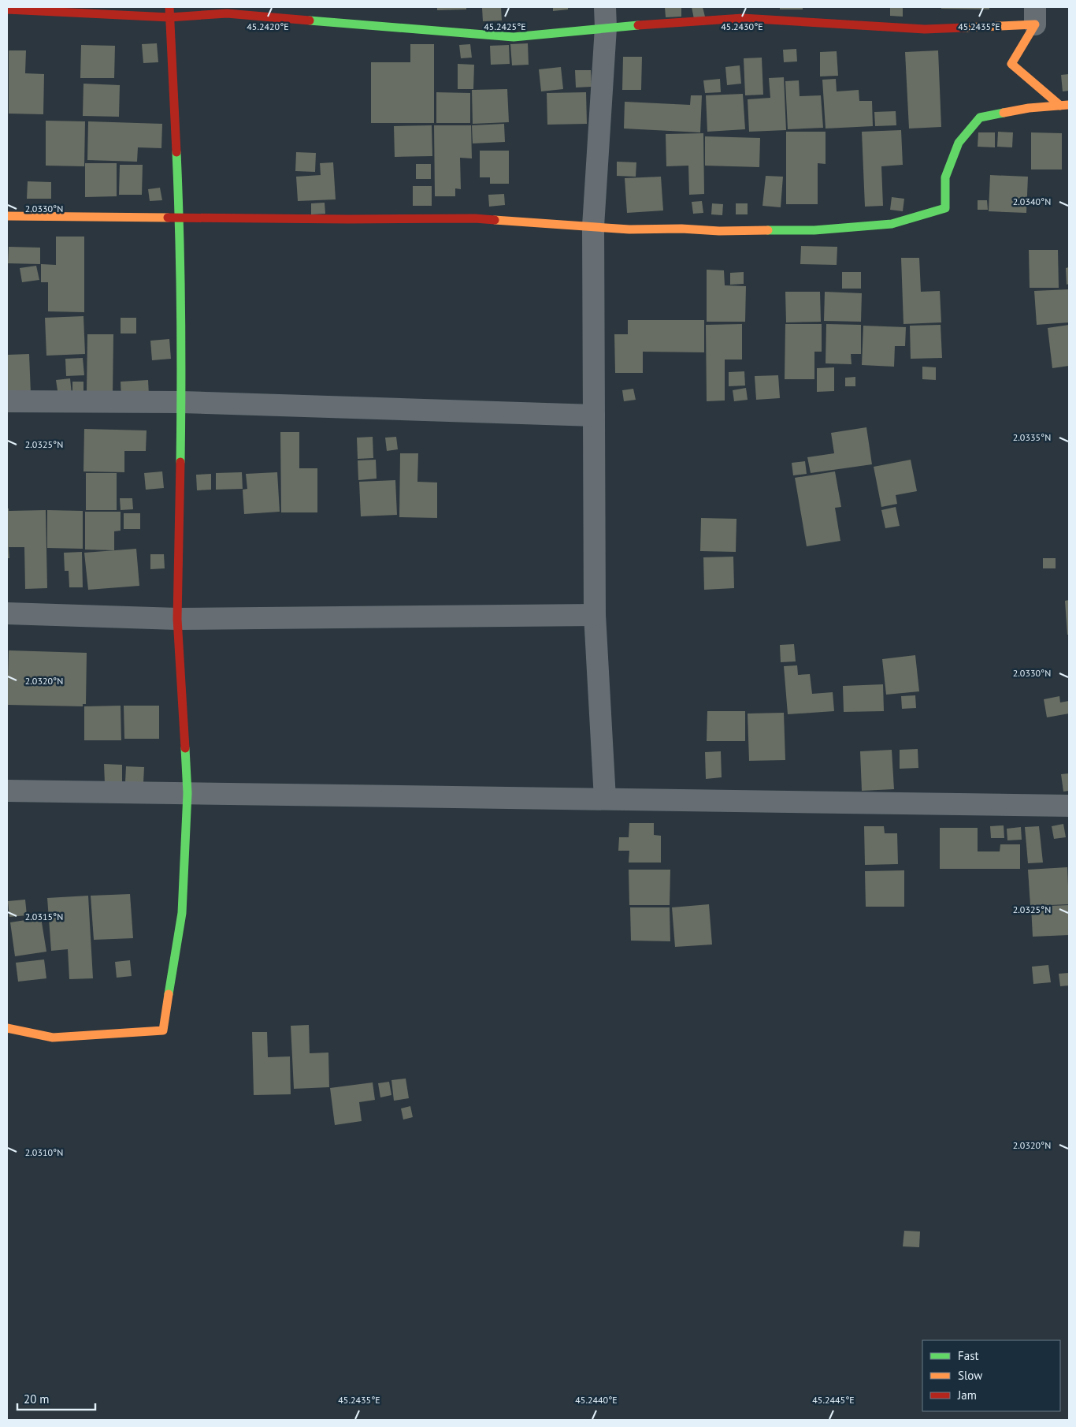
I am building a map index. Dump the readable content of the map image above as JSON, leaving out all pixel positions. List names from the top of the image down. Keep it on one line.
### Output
{"legend":["Fast","Slow","Jam"],"scale_bar":"20 m","coordinates":["45.2430°E","45.2435°E","45.2420°E","45.2425°E","2.0340°N","2.0330°N","2.0335°N","2.0325°N","2.0320°N","2.0315°N","2.0310°N","45.2440°E","45.2445°E"]}
